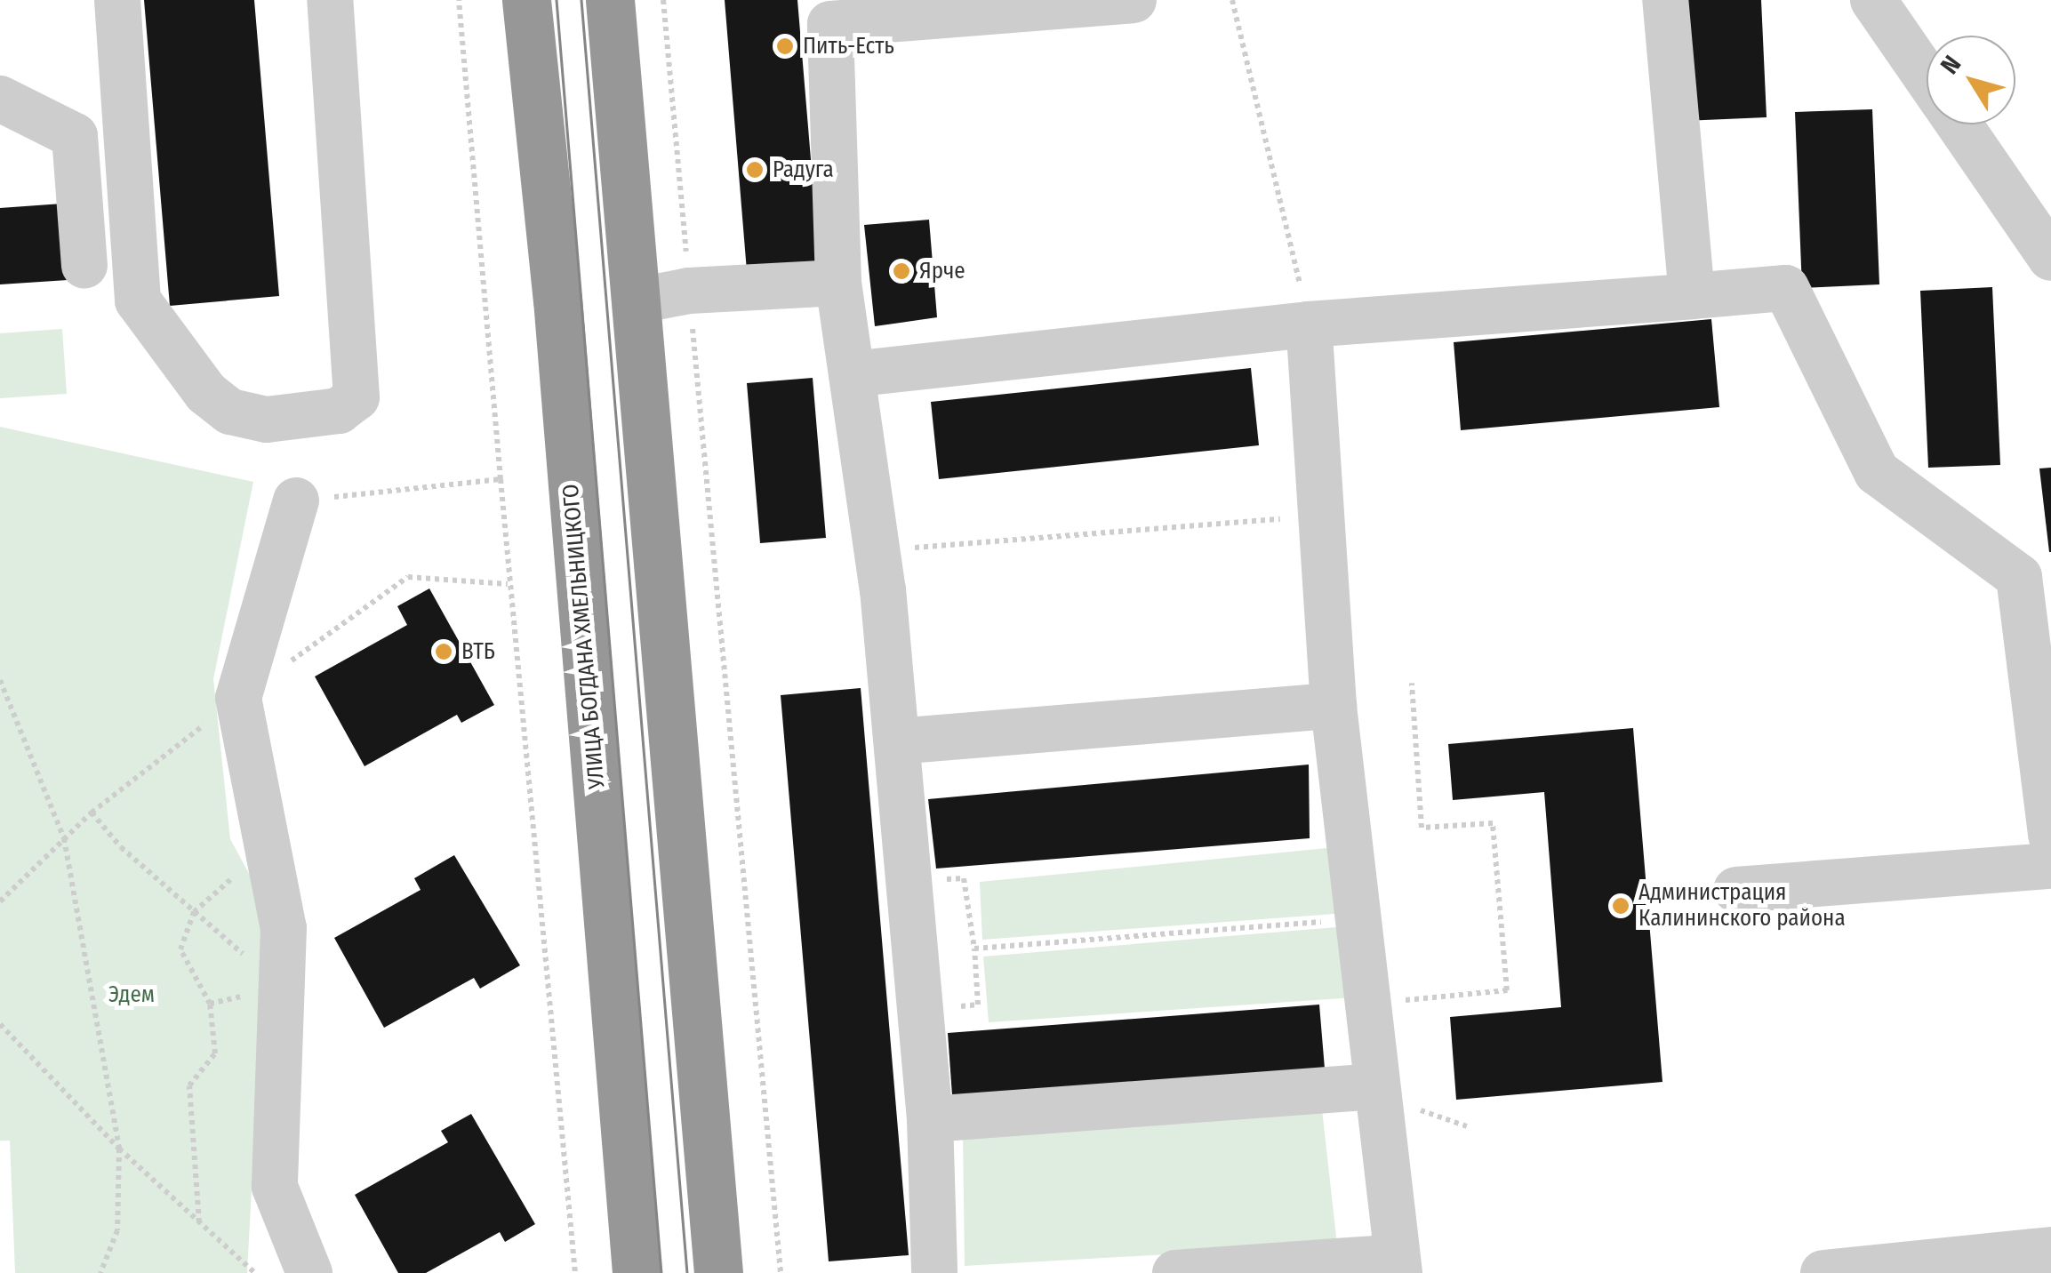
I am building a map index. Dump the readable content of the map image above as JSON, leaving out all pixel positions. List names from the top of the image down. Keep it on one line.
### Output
{"streets":{"highway":["УЛИЦА БОГДАНА ХМЕЛЬНИЦКОГО"]},"parks":["Эдем"],"places":["Пить-Есть","Радуга","Ярче","ВТБ","Администрация Калининского района"],"north":"top left"}
